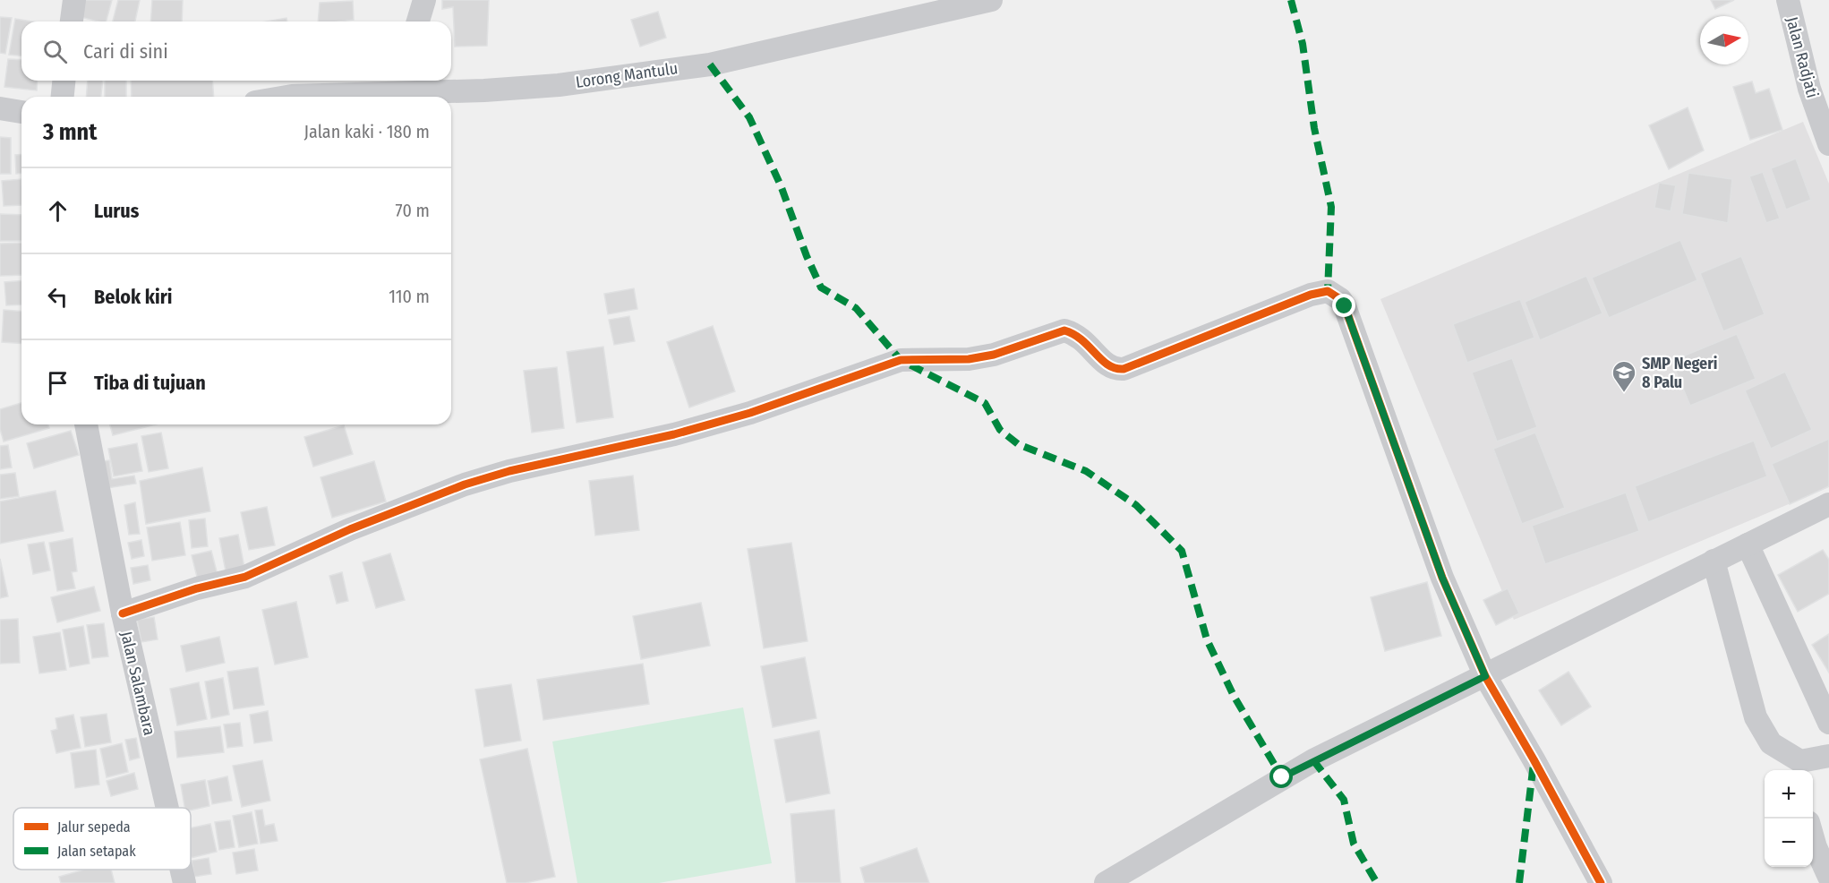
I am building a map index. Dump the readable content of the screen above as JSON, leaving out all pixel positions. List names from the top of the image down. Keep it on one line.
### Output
{"streets":{"street":["Jalan Radjati","Lorong Mantulu","Jalan Salambara"]},"places":{"school or university":["SMP Negeri 8 Palu"]},"legend":["Jalur sepeda","Jalan setapak"],"north":"right","page":{"search":"Cari di sini","heading":["3 mnt","Jalan kaki · 180 m"],"list":[["Lurus","70 m"],["Belok kiri","110 m"],"Tiba di tujuan"],"map_buttons":["+","−"]}}
